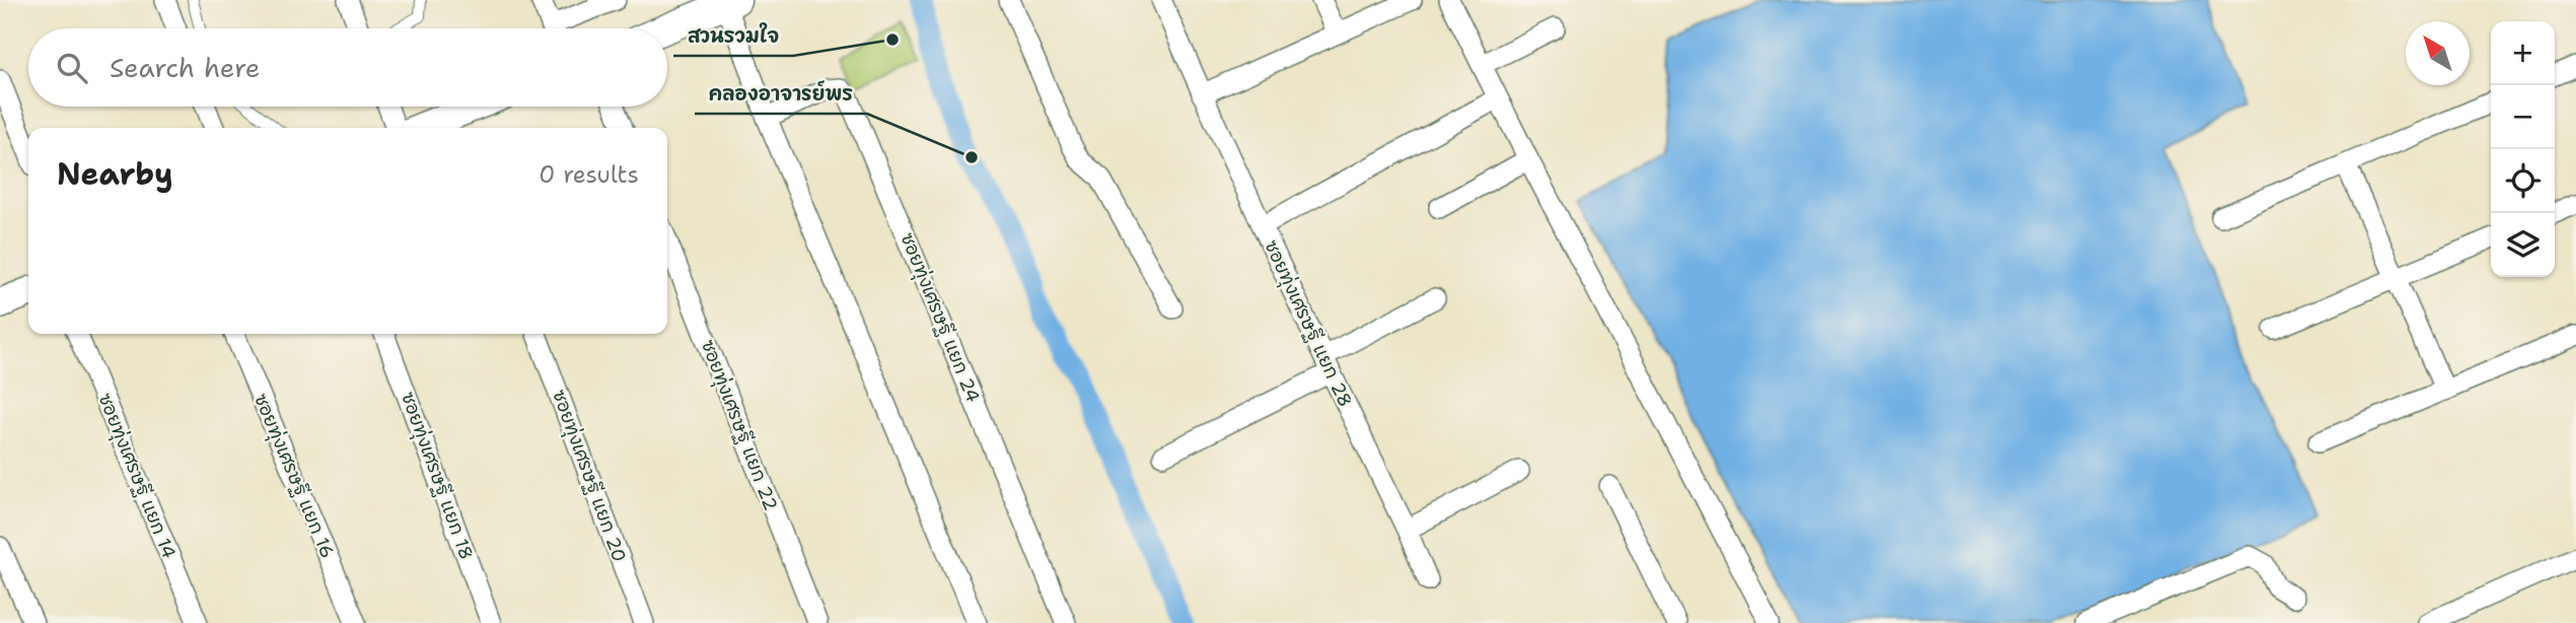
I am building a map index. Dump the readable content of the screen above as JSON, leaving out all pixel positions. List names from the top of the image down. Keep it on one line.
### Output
{"streets":{"street":["ซอยทุ่งเศรษฐี แยก 24","ซอยทุ่งเศรษฐี แยก 28","ซอยทุ่งเศรษฐี แยก 22","ซอยทุ่งเศรษฐี แยก 14","ซอยทุ่งเศรษฐี แยก 16","ซอยทุ่งเศรษฐี แยก 18","ซอยทุ่งเศรษฐี แยก 20"]},"places":["สวนรวมใจ","คลองอาจารย์พร"],"north":"top left","page":{"map_buttons":["+","−"],"search":"Search here","heading":["Nearby","0 results"]}}
